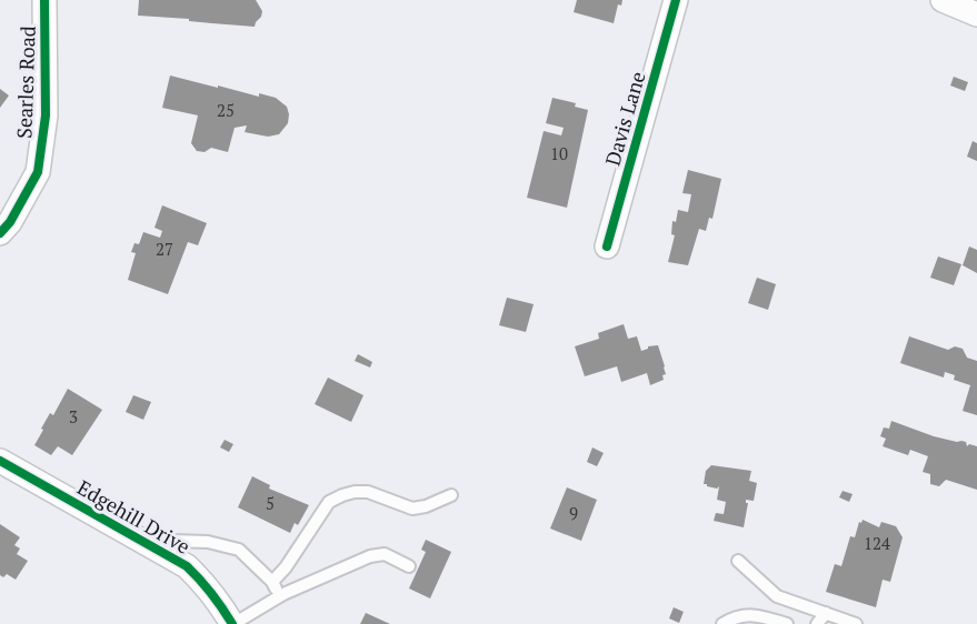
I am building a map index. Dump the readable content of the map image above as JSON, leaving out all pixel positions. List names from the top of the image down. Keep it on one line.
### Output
{"streets":{"street":["Searles Road","Davis Lane","Edgehill Drive"]},"house_numbers":["25","10","27","3","5","9","124"]}
